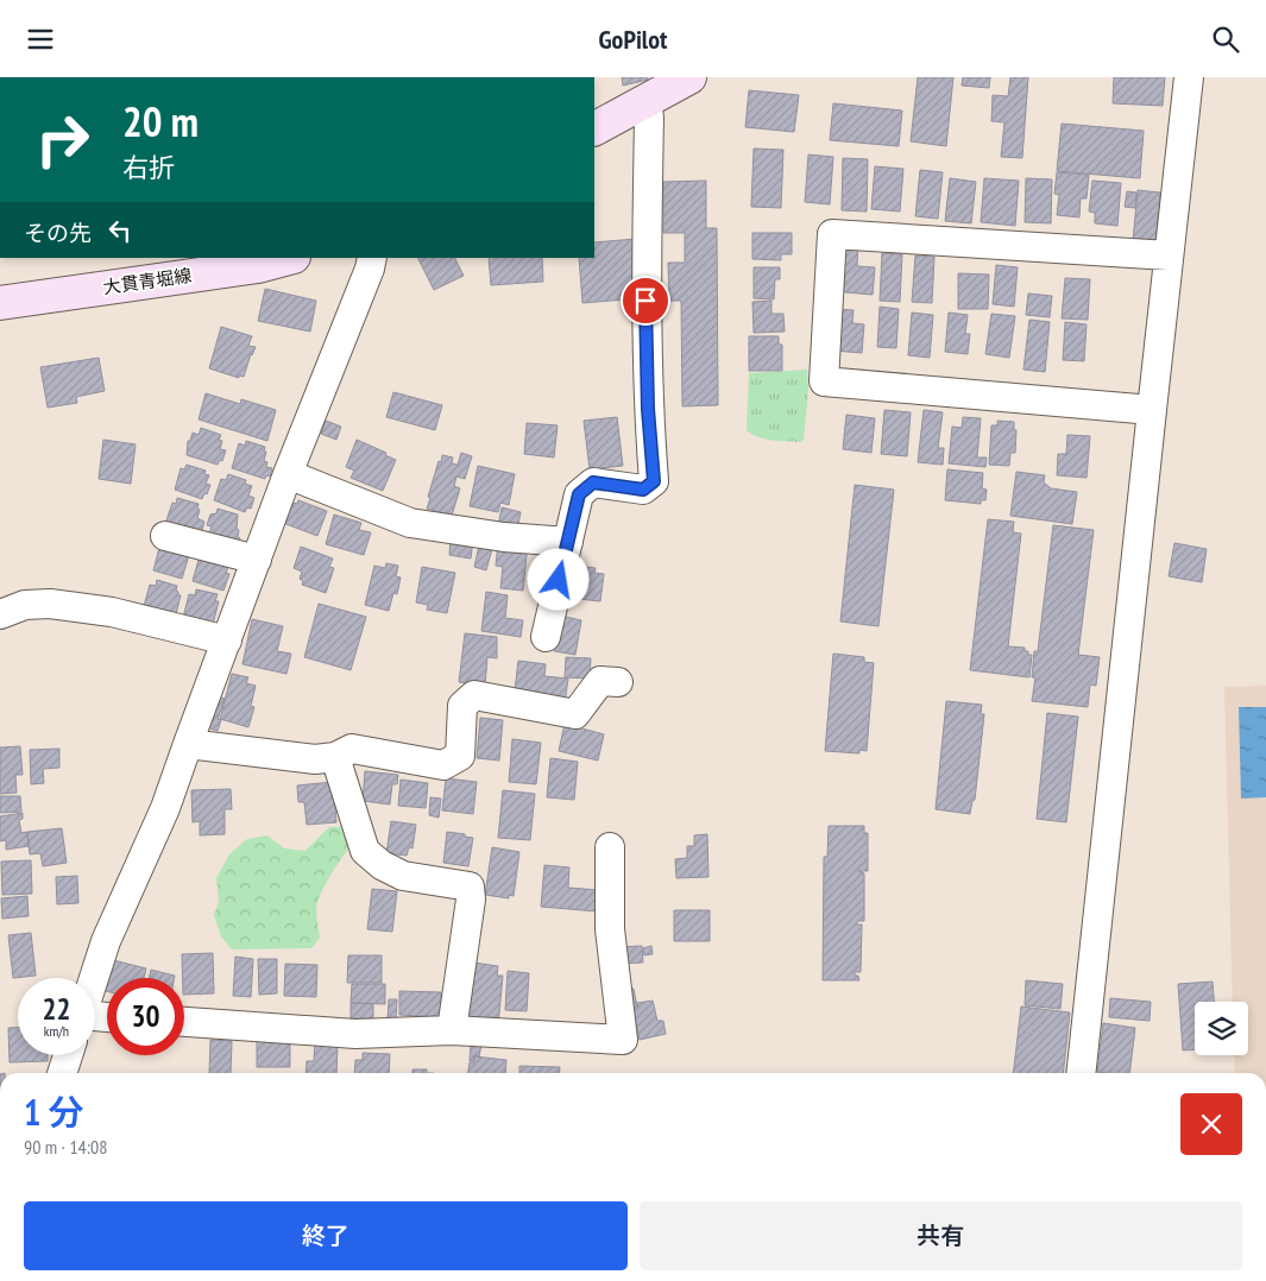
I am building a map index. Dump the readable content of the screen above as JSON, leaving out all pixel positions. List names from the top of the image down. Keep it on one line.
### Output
{"streets":{"main road":["大貫青堀線"]},"page":{"header":"GoPilot","turn":["20 m","右折"],"then":"その先","speed":"22 km/h","limit":"30","heading":["1 分","90 m · 14:08"],"buttons":["終了","共有"]}}
